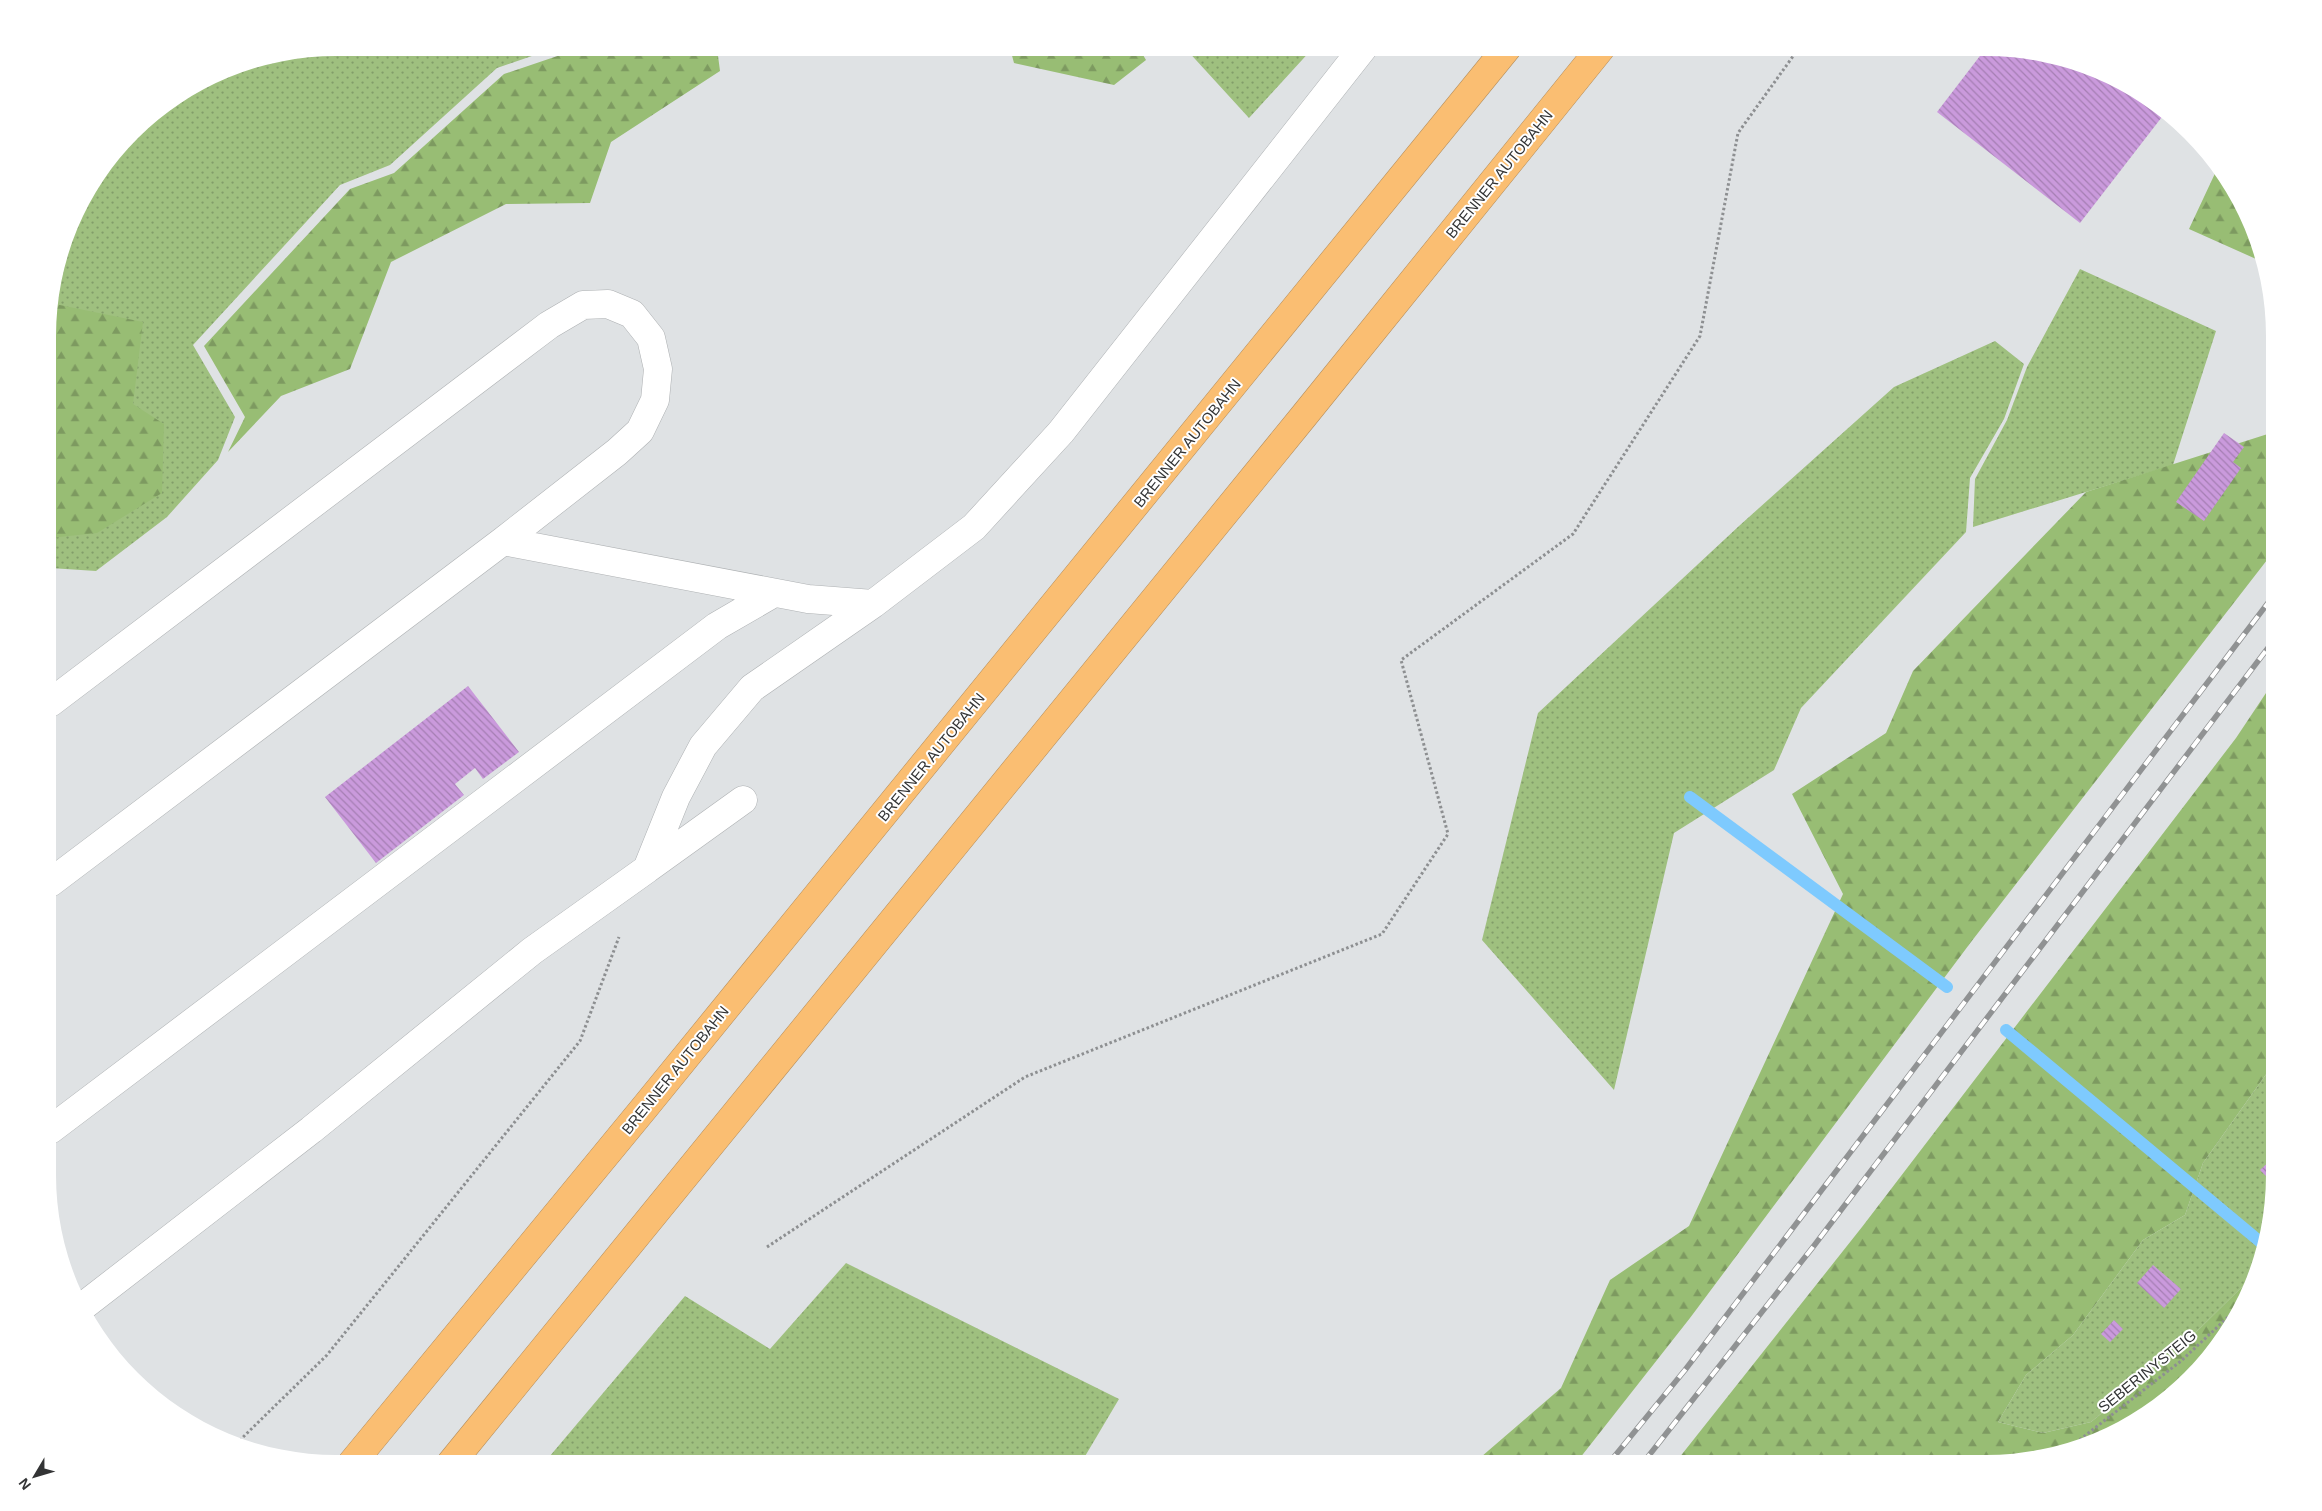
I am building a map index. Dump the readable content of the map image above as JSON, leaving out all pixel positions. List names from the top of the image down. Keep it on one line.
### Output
{"streets":{"highway":["BRENNER AUTOBAHN"],"path":["SEBERINYSTEIG"]},"north":"bottom left"}
